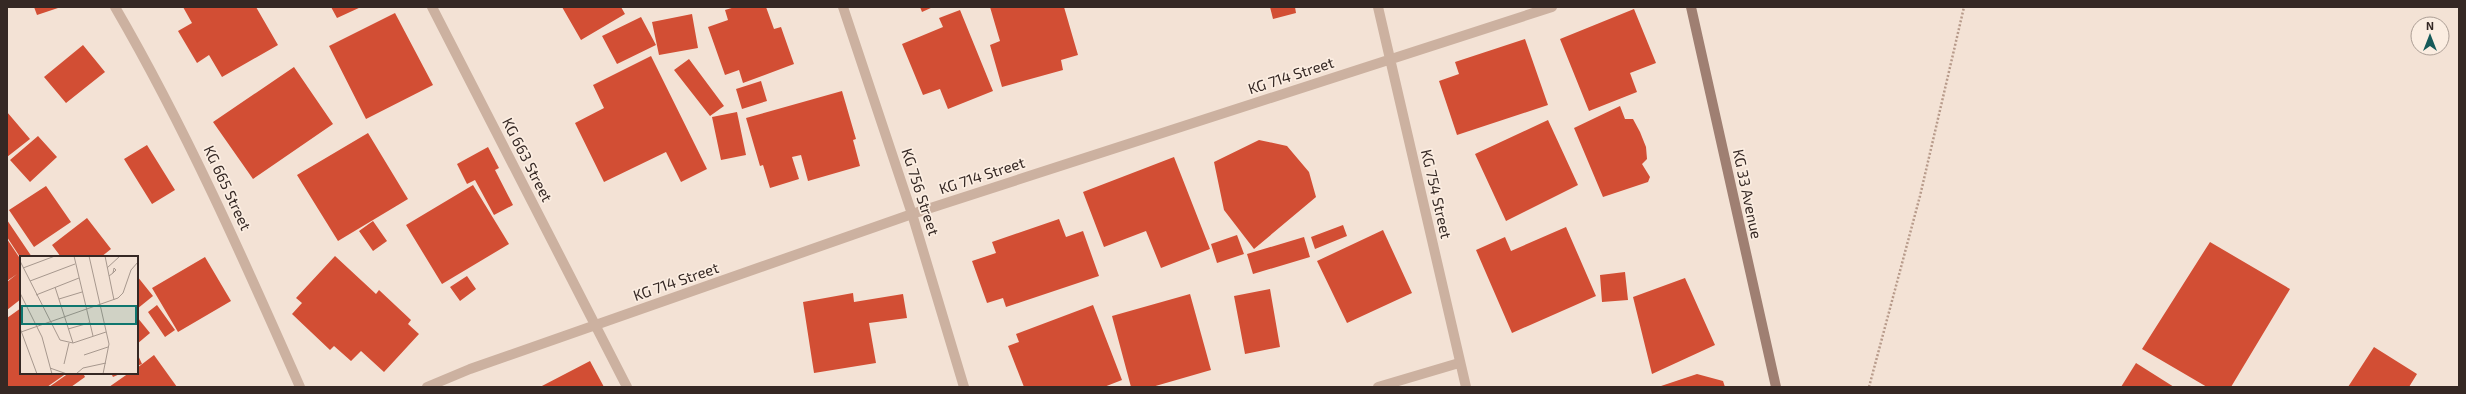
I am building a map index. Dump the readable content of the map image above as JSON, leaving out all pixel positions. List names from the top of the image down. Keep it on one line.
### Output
{"streets":{"main road":["KG 33 Avenue"],"street":["KG 714 Street","KG 663 Street","KG 665 Street","KG 756 Street","KG 754 Street"]},"crossings":[["KG 714 Street","KG 663 Street"],["KG 714 Street","KG 756 Street"],["KG 714 Street","KG 754 Street"]],"north":"top"}
